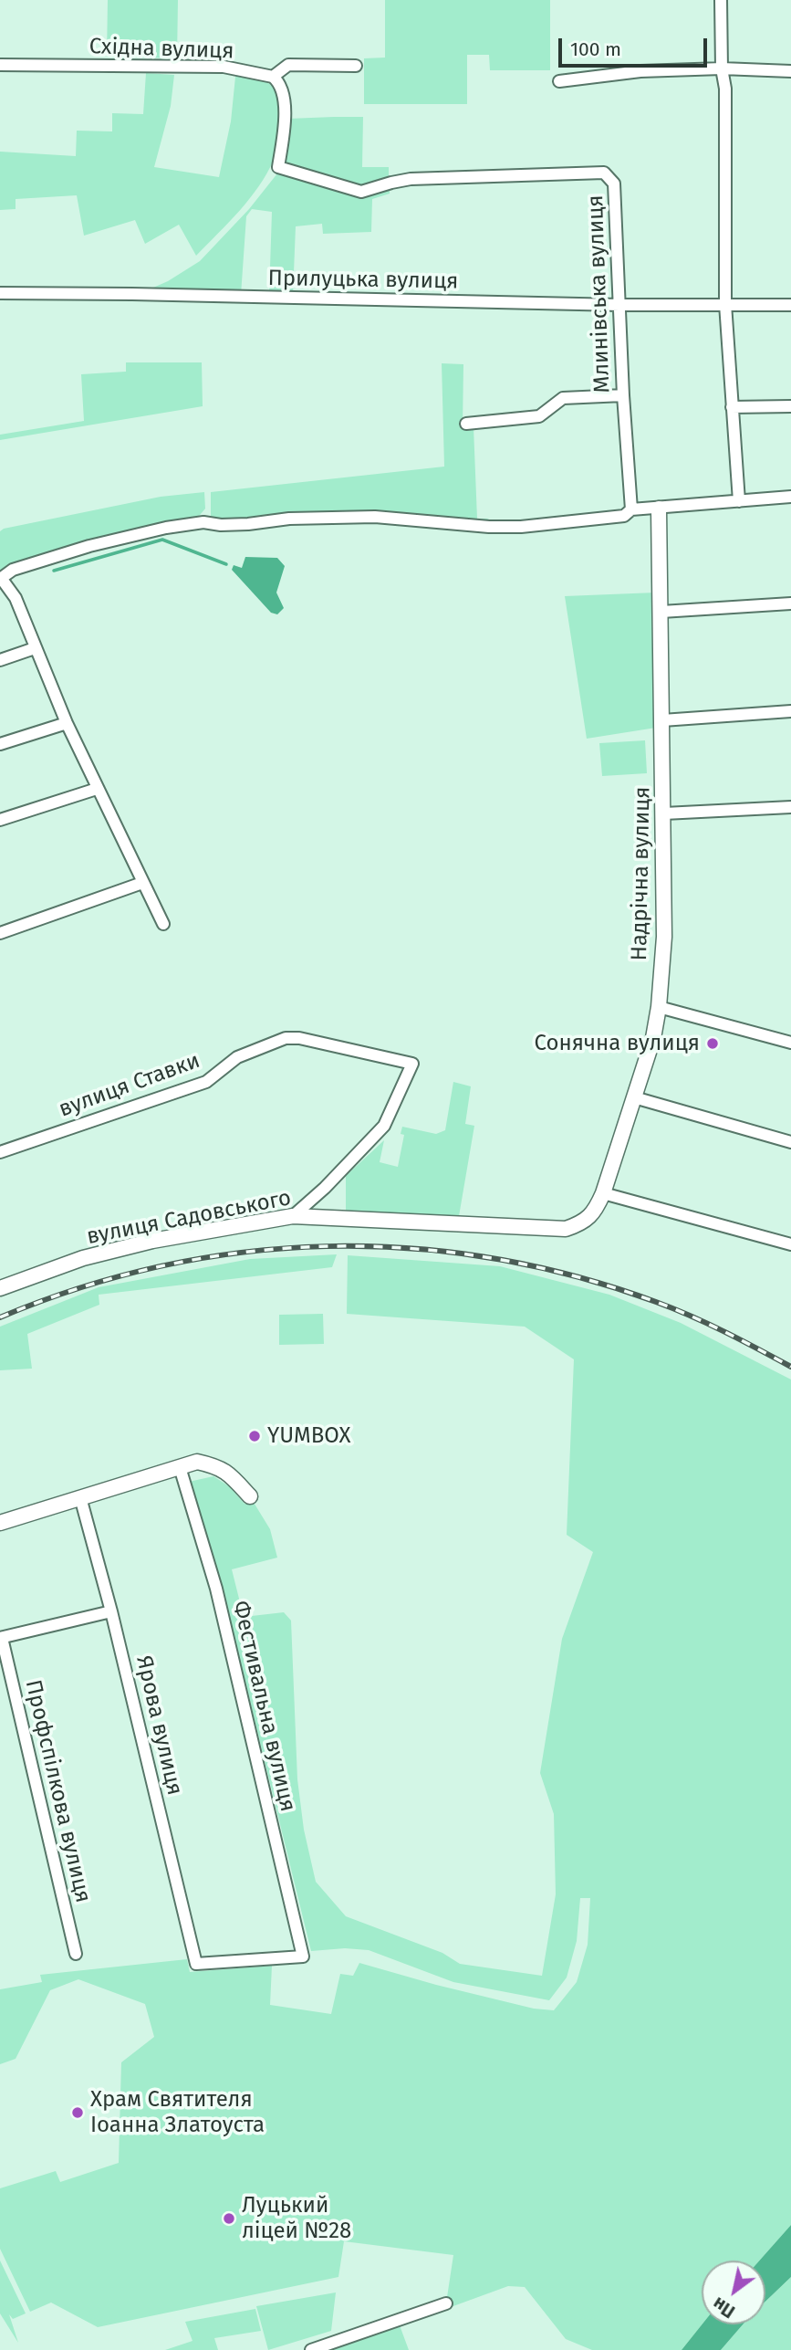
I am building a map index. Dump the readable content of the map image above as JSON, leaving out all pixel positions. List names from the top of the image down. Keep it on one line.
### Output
{"streets":{"street":["Східна вулиця","Прилуцька вулиця","Млинівська вулиця","Надрічна вулиця","вулиця Ставки","вулиця Садовського","Фестивальна вулиця","Ярова вулиця","Профспілкова вулиця"]},"crossings":[["Східна вулиця","Млинівська вулиця"],["Прилуцька вулиця","Млинівська вулиця"],["Надрічна вулиця","вулиця Садовського"],["вулиця Ставки","вулиця Садовського"],["Фестивальна вулиця","Ярова вулиця"],["Ярова вулиця","Профспілкова вулиця"]],"places":["Сонячна вулиця","YUMBOX","Храм Святителя Іоанна Златоуста","Луцький ліцей №28"],"scale_bar":"100 m","north":"bottom left"}
